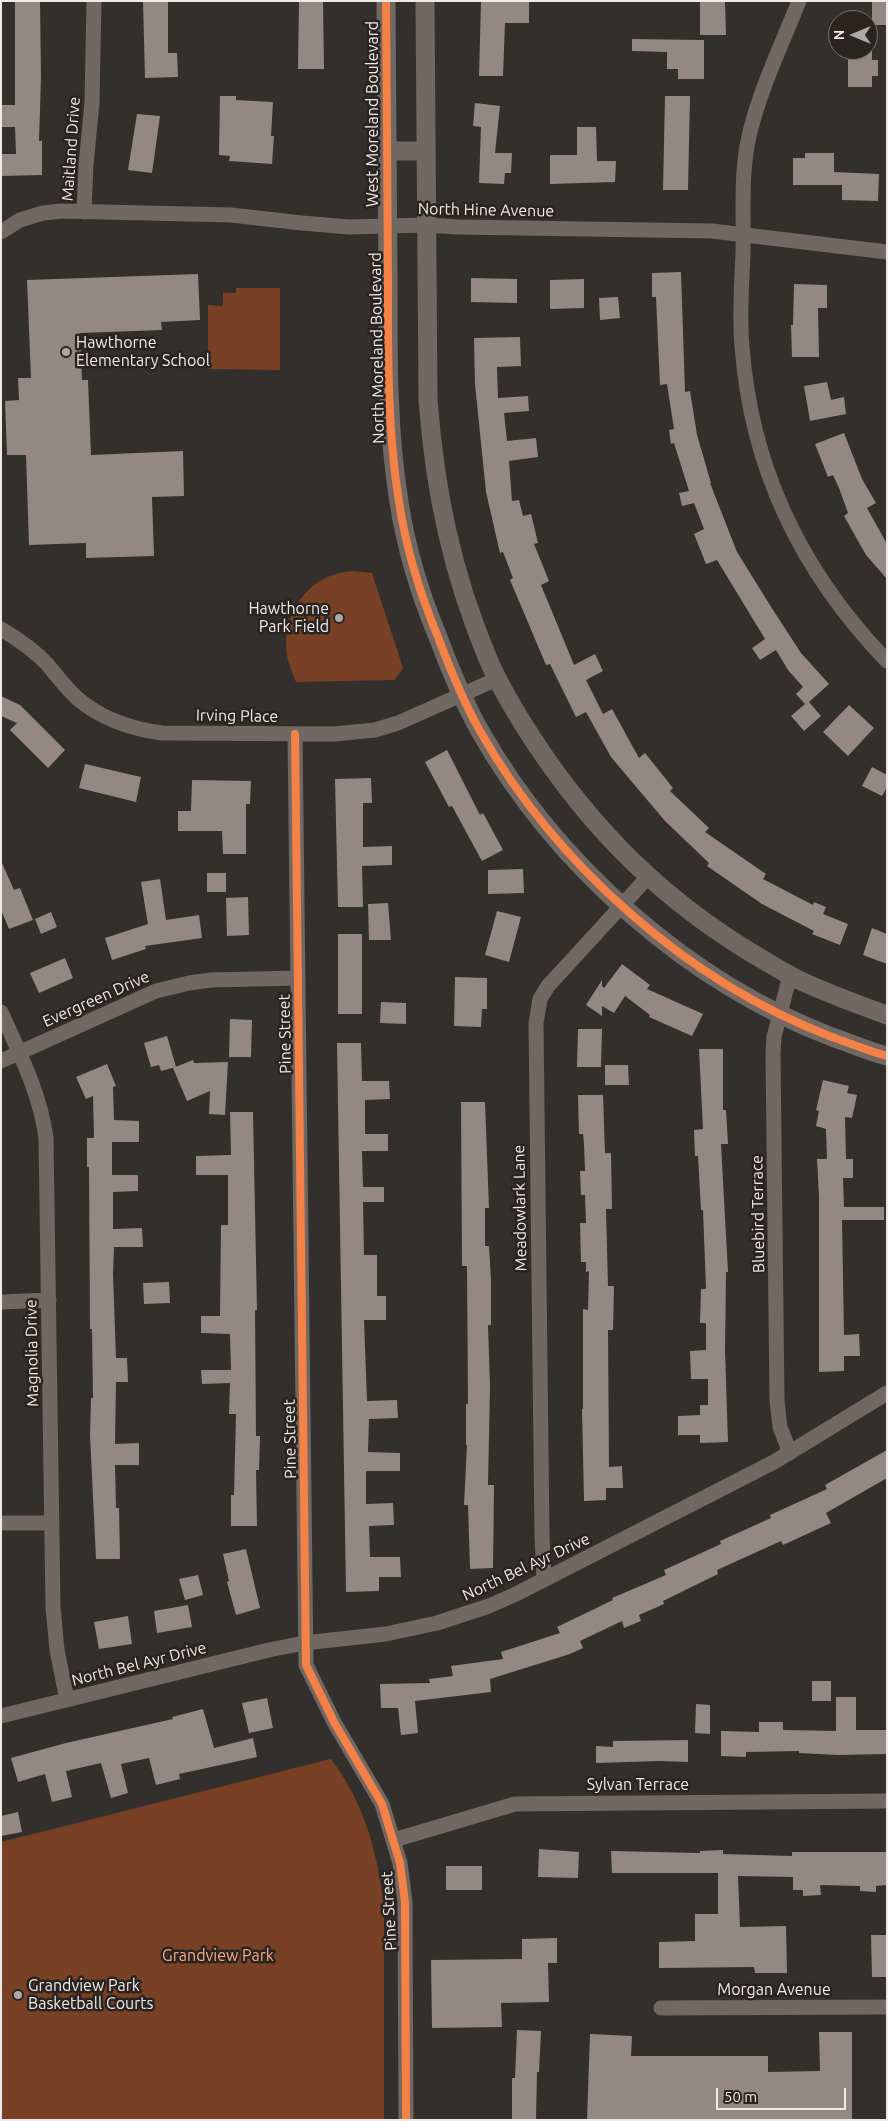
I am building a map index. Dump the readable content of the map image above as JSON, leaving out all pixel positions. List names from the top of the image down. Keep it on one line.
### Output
{"streets":{"street":["West Moreland Boulevard","Maitland Drive","North Hine Avenue","North Moreland Boulevard","Irving Place","Evergreen Drive","Pine Street","Meadowlark Lane","Bluebird Terrace","Magnolia Drive","North Bel Ayr Drive","Sylvan Terrace","Morgan Avenue"]},"crossings":[["West Moreland Boulevard","North Hine Avenue"],["West Moreland Boulevard","North Moreland Boulevard"],["Maitland Drive","North Hine Avenue"],["North Hine Avenue","North Moreland Boulevard"],["North Moreland Boulevard","Irving Place"],["North Moreland Boulevard","Meadowlark Lane"],["North Moreland Boulevard","Bluebird Terrace"],["Irving Place","Pine Street"],["Evergreen Drive","Pine Street"],["Evergreen Drive","Magnolia Drive"],["Pine Street","North Bel Ayr Drive"],["Pine Street","Sylvan Terrace"],["Meadowlark Lane","North Bel Ayr Drive"],["Bluebird Terrace","North Bel Ayr Drive"],["Magnolia Drive","North Bel Ayr Drive"]],"parks":["Grandview Park"],"places":["Hawthorne Elementary School","Hawthorne Park Field","Grandview Park Basketball Courts"],"scale_bar":"50 m","north":"left"}
